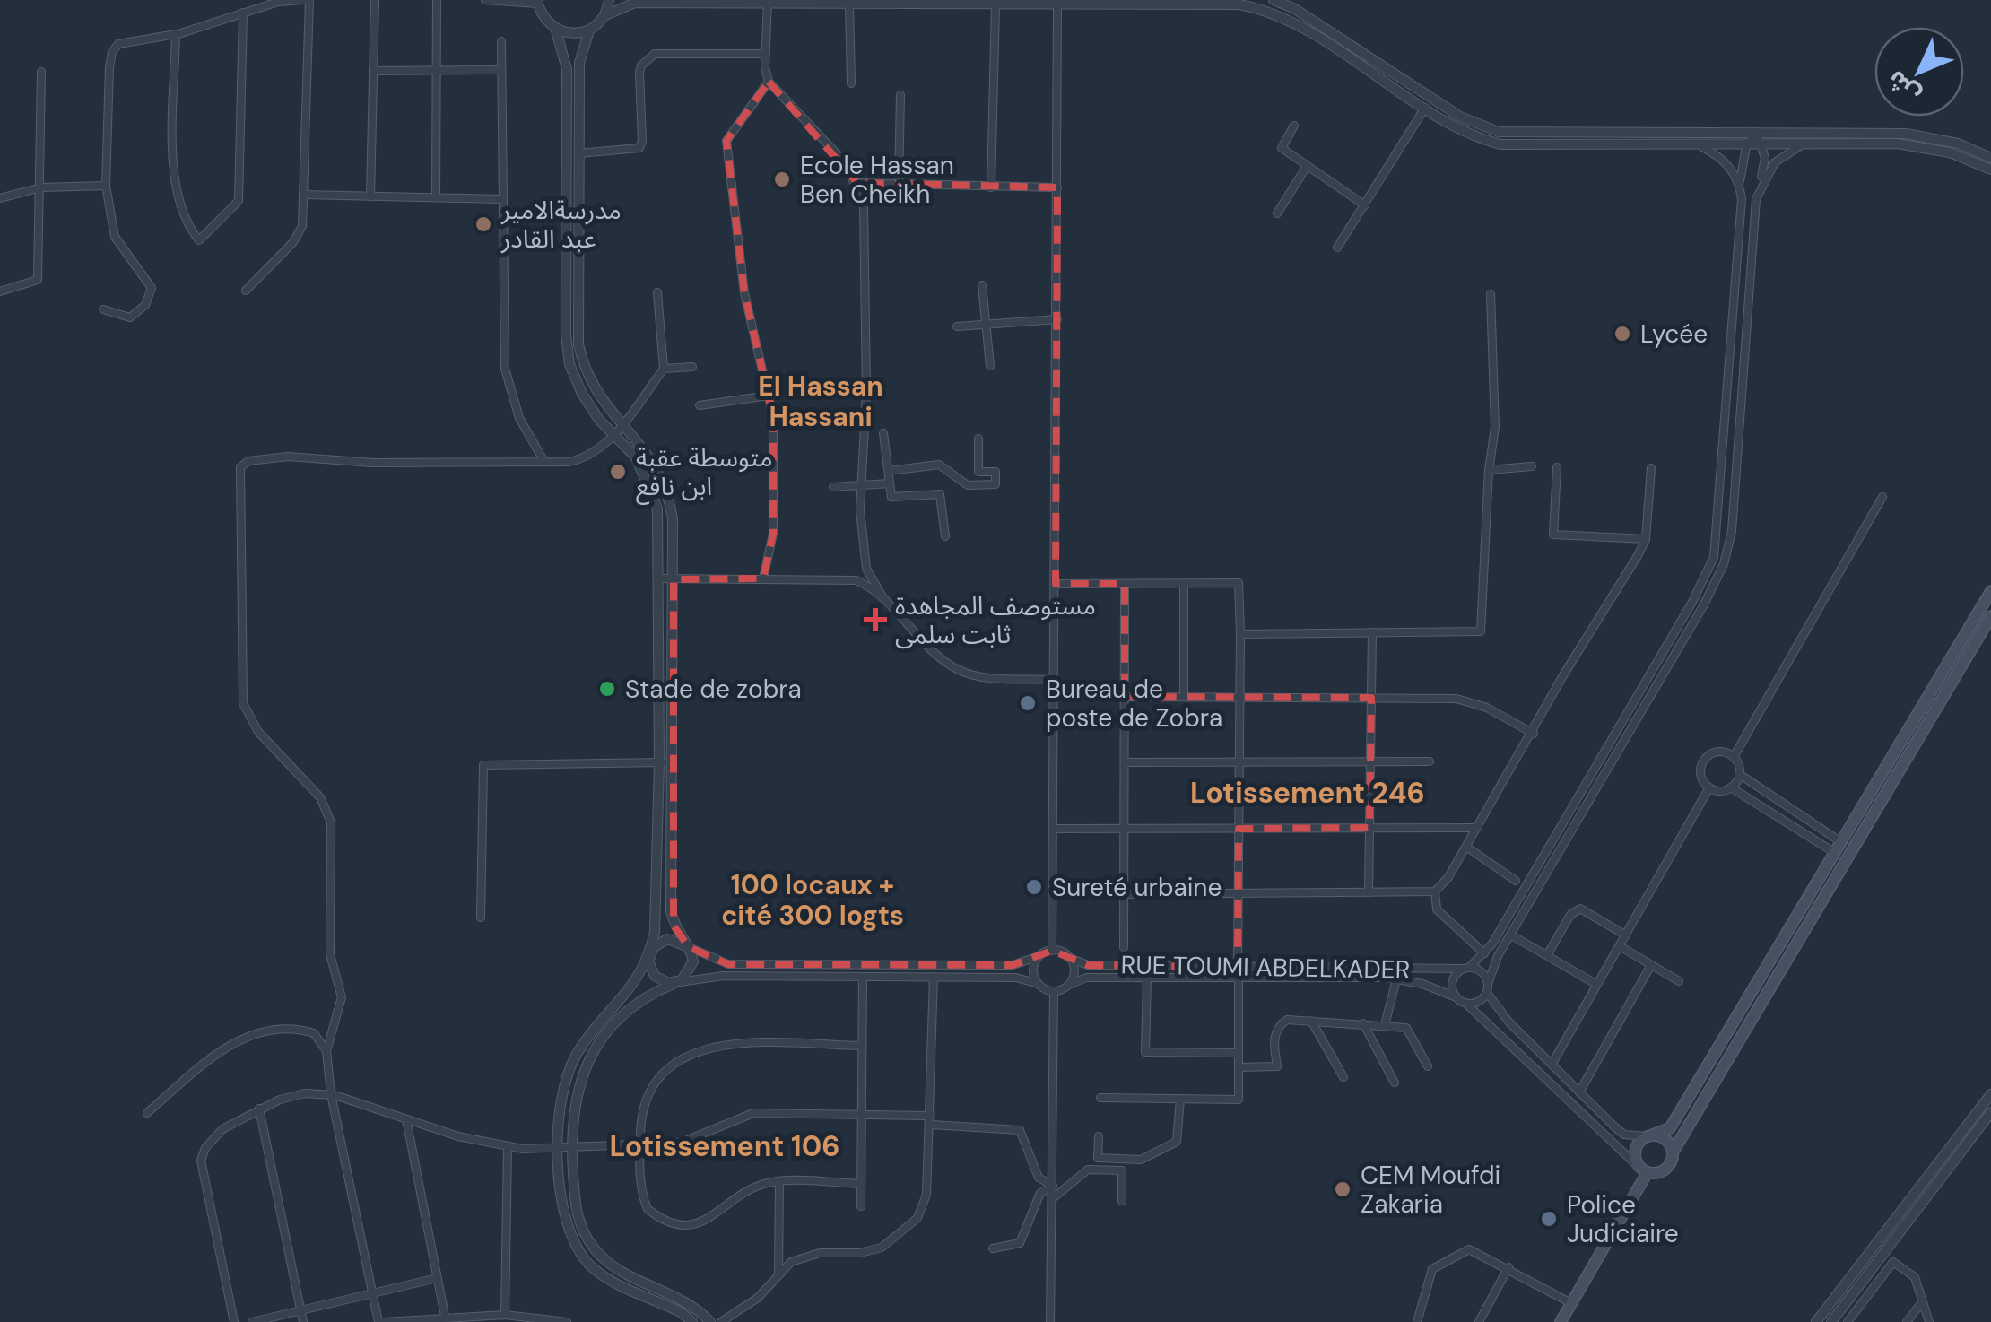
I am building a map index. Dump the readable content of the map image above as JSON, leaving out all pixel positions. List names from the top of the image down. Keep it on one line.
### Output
{"streets":{"street":["RUE TOUMI ABDELKADER"]},"districts":["El Hassan Hassani","Lotissement 246","100 locaux + cité 300 logts","Lotissement 106"],"places":{"other":["Ecole Hassan Ben Cheikh","مدرسةالامير عبد القادر","Lycée","متوسطة عقبة ابن نافع","Stade de zobra","Bureau de poste de Zobra","Sureté urbaine","CEM Moufdi Zakaria","Police Judiciaire"],"health":["مستوصف المجاهدة ثابت سلمى"]},"north":"bottom left"}
